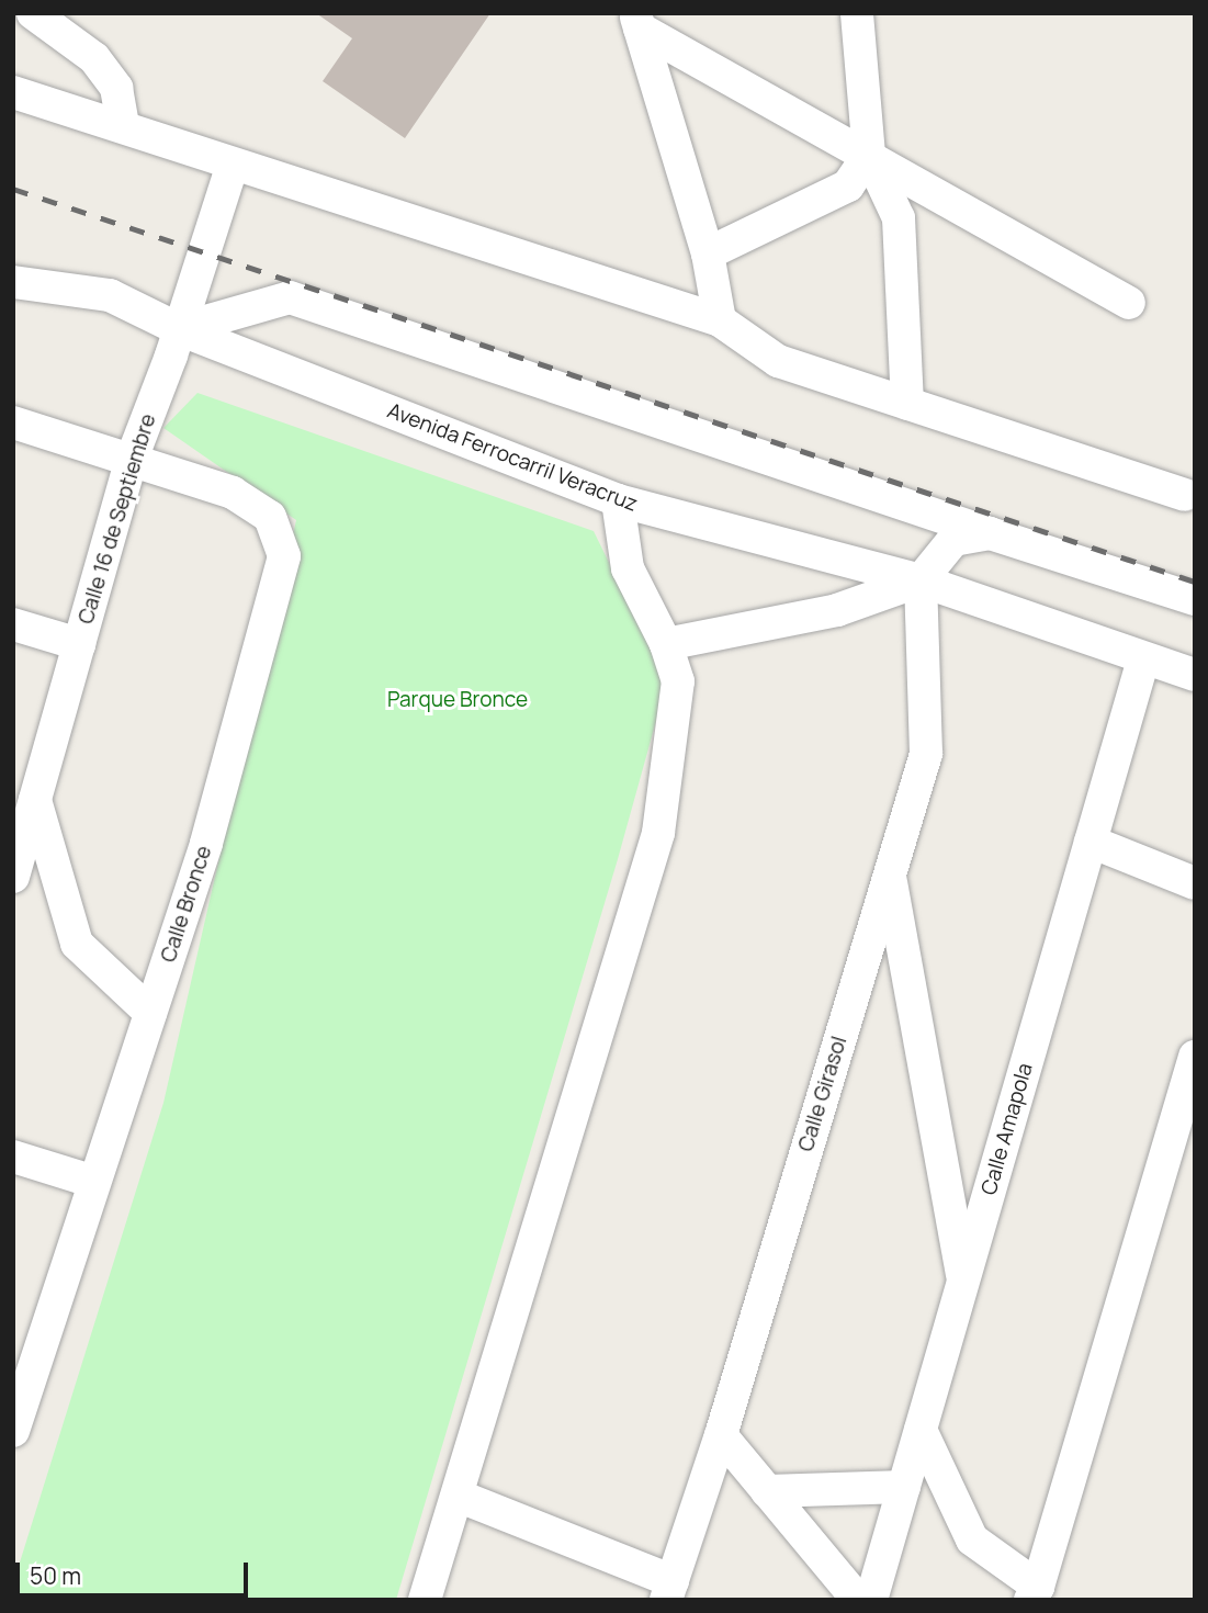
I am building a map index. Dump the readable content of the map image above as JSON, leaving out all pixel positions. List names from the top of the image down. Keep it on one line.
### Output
{"streets":{"street":["Avenida Ferrocarril Veracruz","Calle 16 de Septiembre","Calle Bronce","Calle Girasol","Calle Amapola"]},"crossings":[["Avenida Ferrocarril Veracruz","Calle 16 de Septiembre"],["Avenida Ferrocarril Veracruz","Calle Girasol"],["Avenida Ferrocarril Veracruz","Calle Amapola"],["Calle 16 de Septiembre","Calle Bronce"]],"parks":["Parque Bronce"],"scale_bar":"50 m"}
